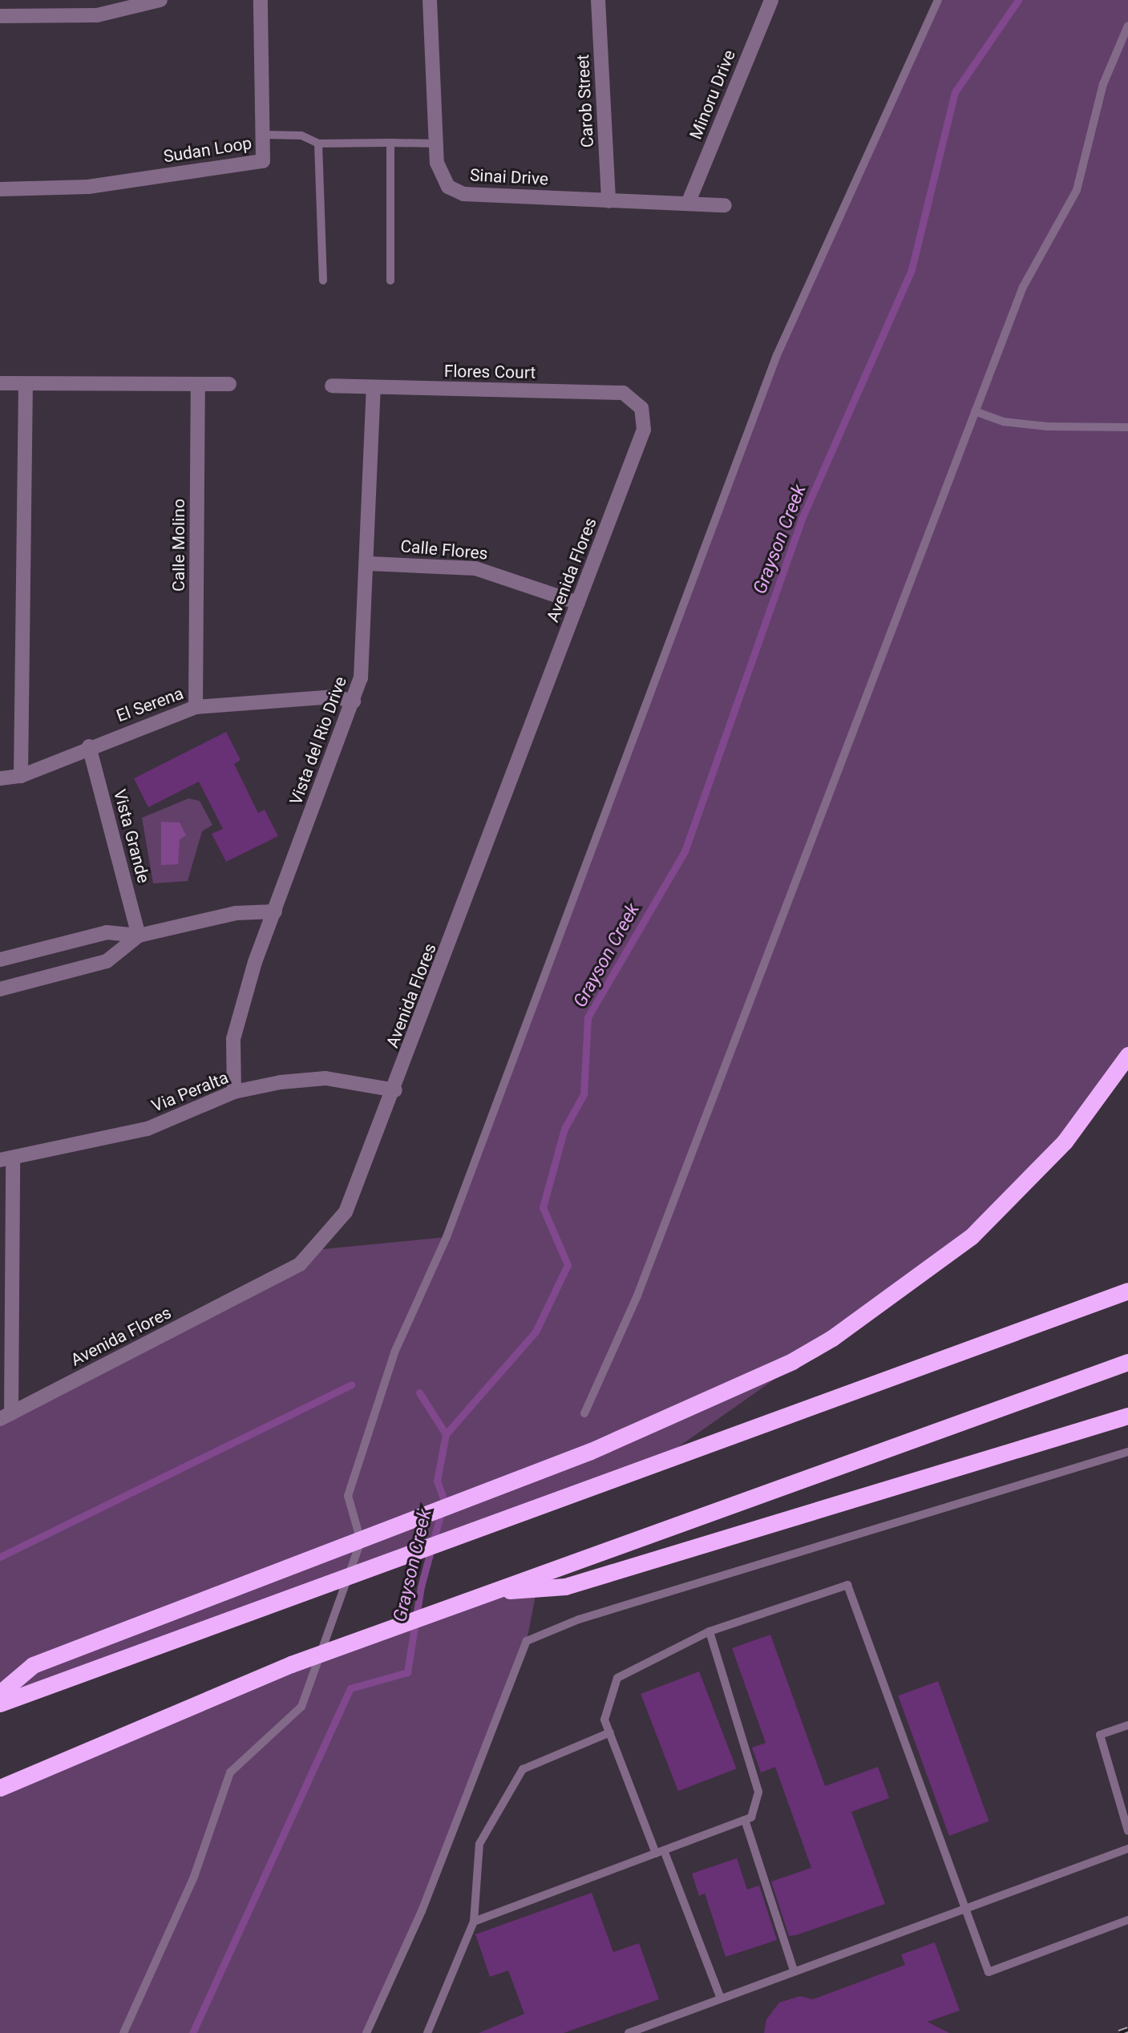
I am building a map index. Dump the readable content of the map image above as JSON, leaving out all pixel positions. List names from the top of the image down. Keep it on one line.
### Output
{"streets":{"street":["Minoru Drive","Carob Street","Sudan Loop","Sinai Drive","Flores Court","Calle Molino","Calle Flores","Avenida Flores","El Serena","Vista del Rio Drive","Vista Grande","Via Peralta"]},"crossings":[["Minoru Drive","Sinai Drive"],["Carob Street","Sinai Drive"],["Flores Court","Avenida Flores"],["Flores Court","Vista del Rio Drive"],["Calle Molino","El Serena"],["Calle Flores","Avenida Flores"],["Calle Flores","Vista del Rio Drive"],["Avenida Flores","Via Peralta"],["El Serena","Vista del Rio Drive"],["El Serena","Vista Grande"],["Vista del Rio Drive","Via Peralta"]],"water":["Grayson Creek"]}
